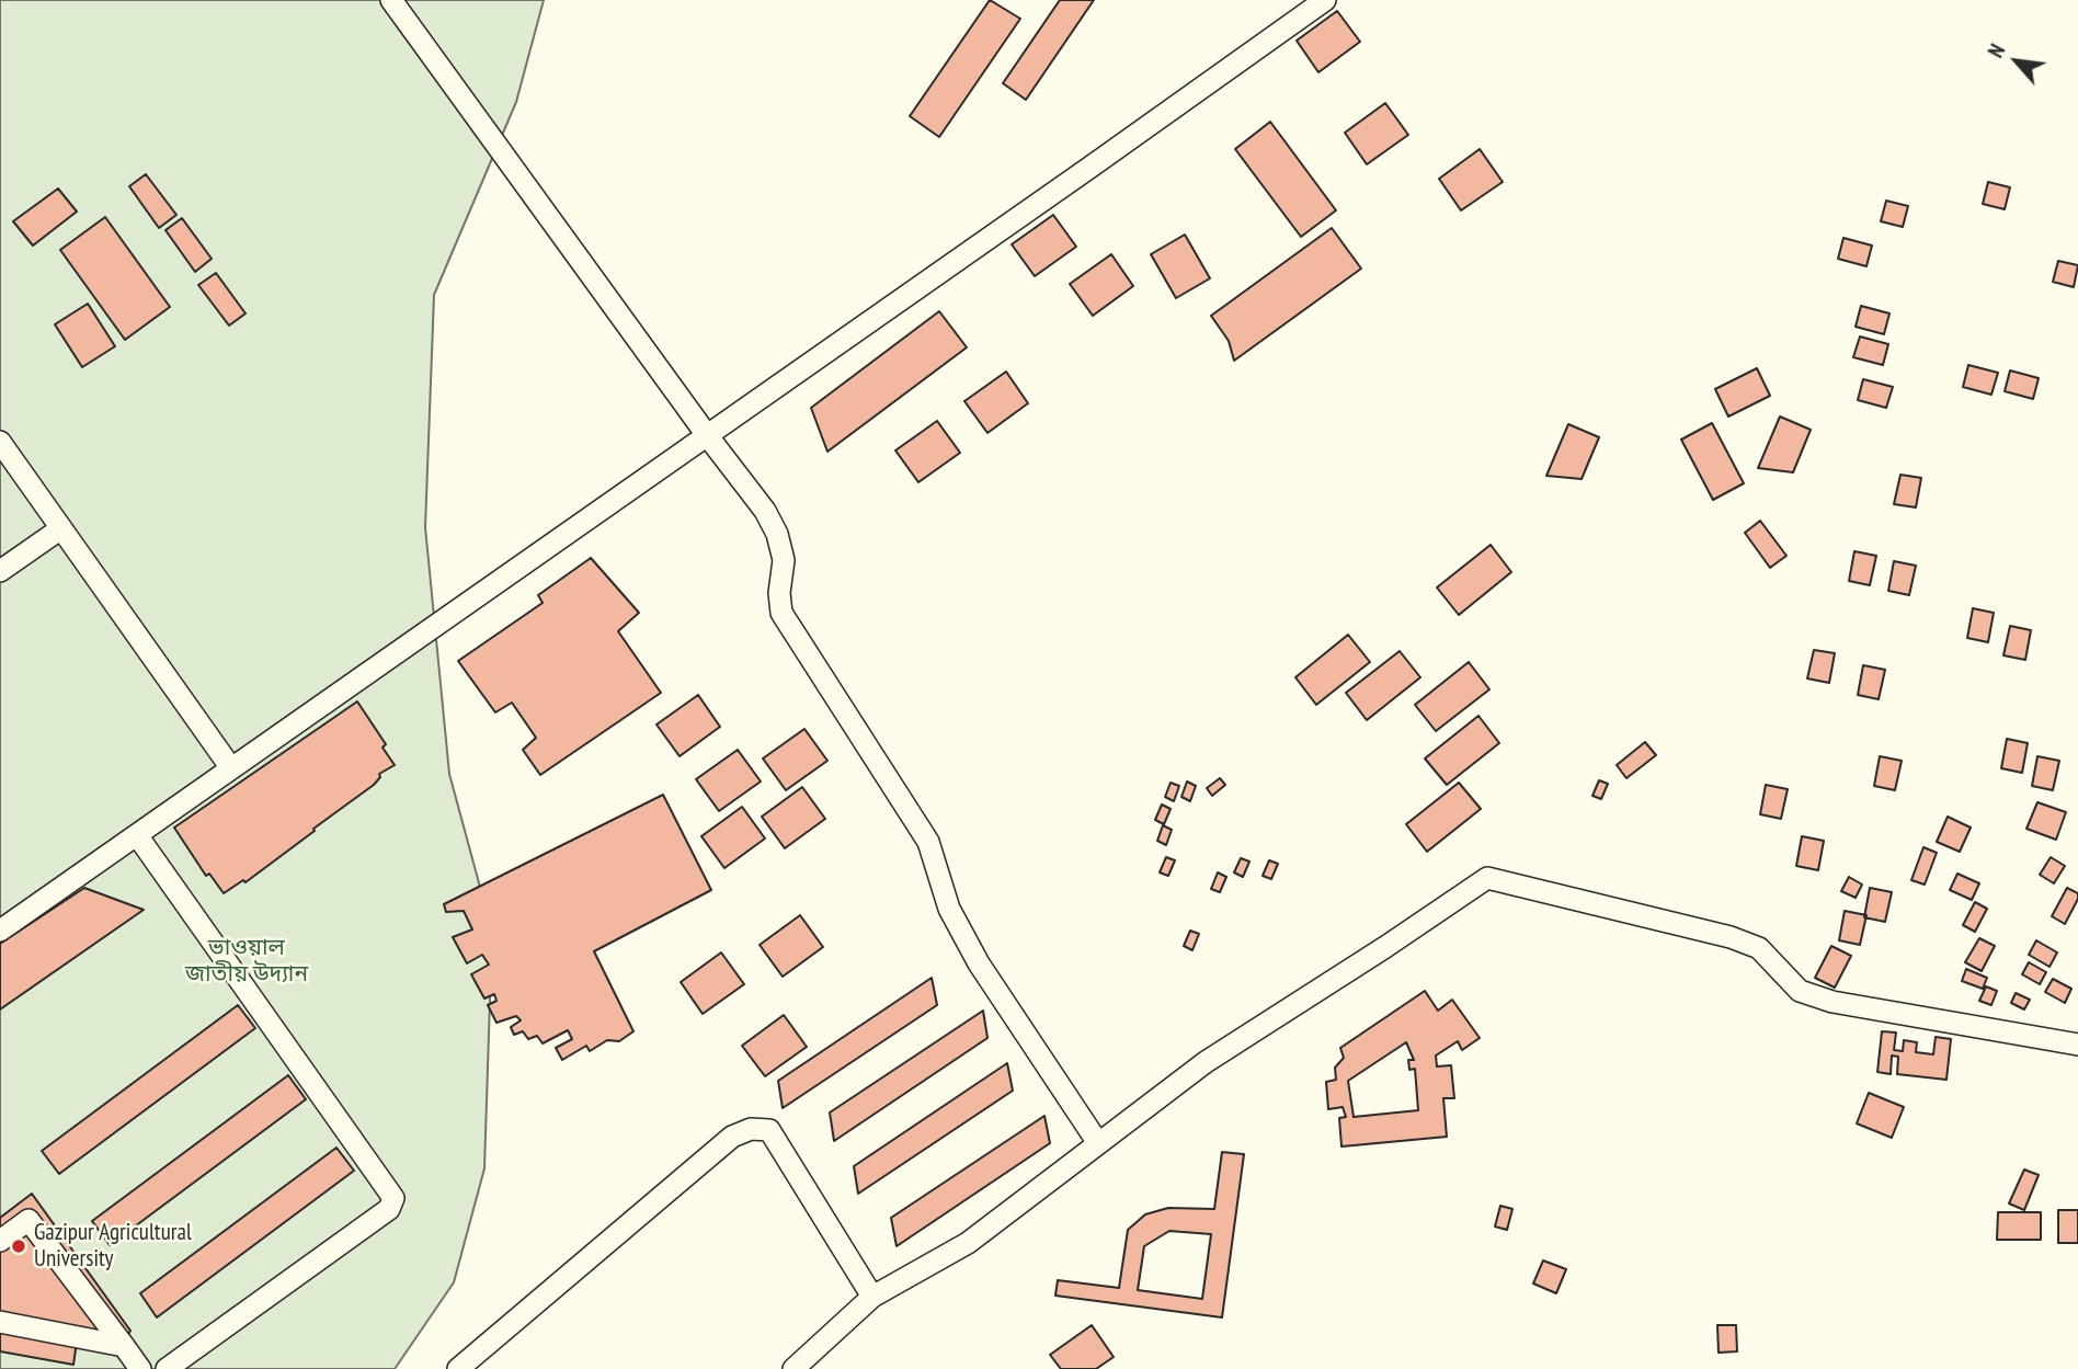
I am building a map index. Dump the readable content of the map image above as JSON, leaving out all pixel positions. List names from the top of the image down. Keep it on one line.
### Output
{"parks":["ভাওয়াল জাতীয় উদ্যান"],"places":["Gazipur Agricultural University"],"north":"top left"}
